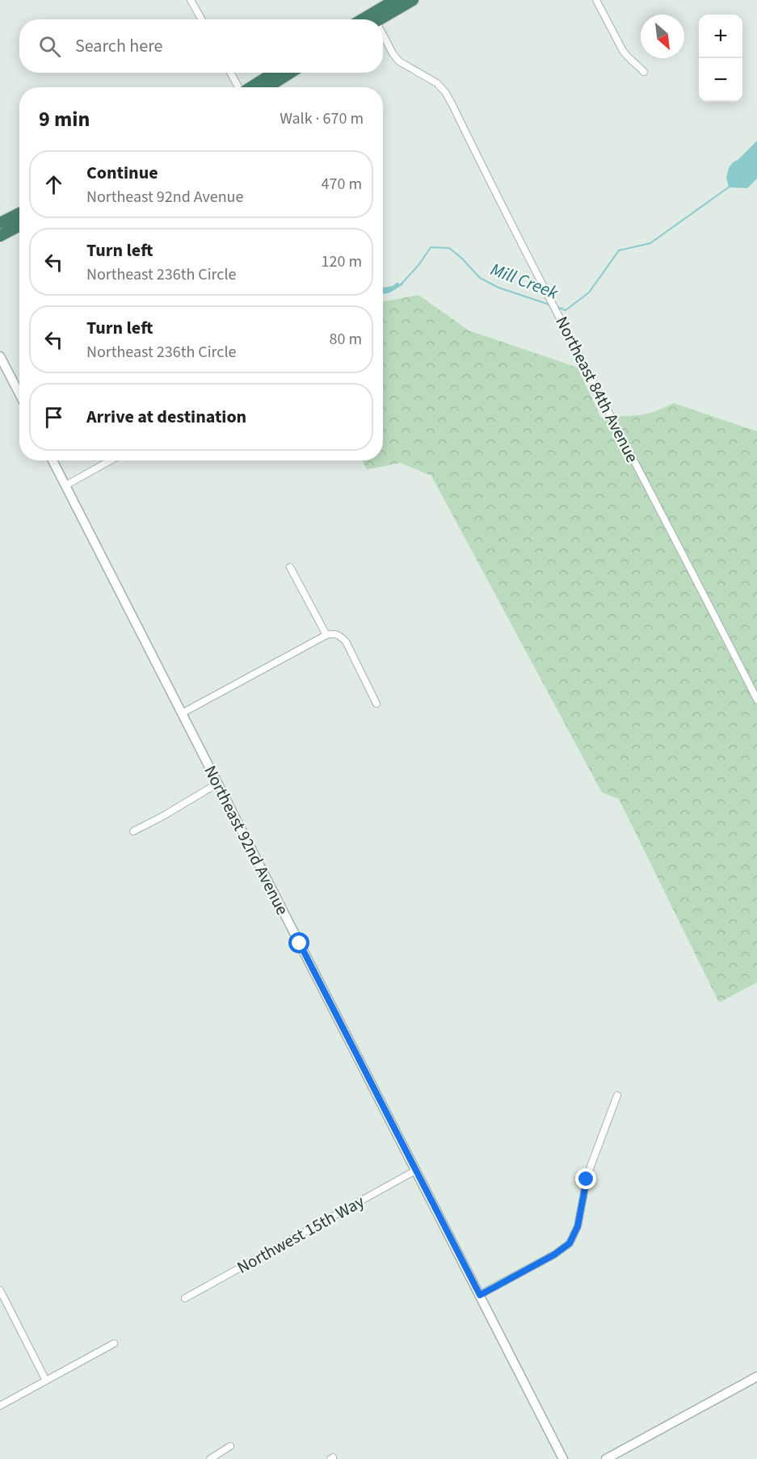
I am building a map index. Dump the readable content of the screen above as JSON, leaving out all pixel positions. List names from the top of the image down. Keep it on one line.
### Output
{"streets":{"street":["Northeast 84th Avenue","Northeast 92nd Avenue","Northwest 15th Way"]},"crossings":[["Northeast 92nd Avenue","Northwest 15th Way"]],"water":["Mill Creek"],"north":"bottom right","page":{"map_buttons":["+","−"],"search":"Search here","heading":["9 min","Walk · 670 m"],"list":[["Continue","Northeast 92nd Avenue","470 m"],["Turn left","Northeast 236th Circle","120 m"],["Turn left","Northeast 236th Circle","80 m"],"Arrive at destination"]}}
